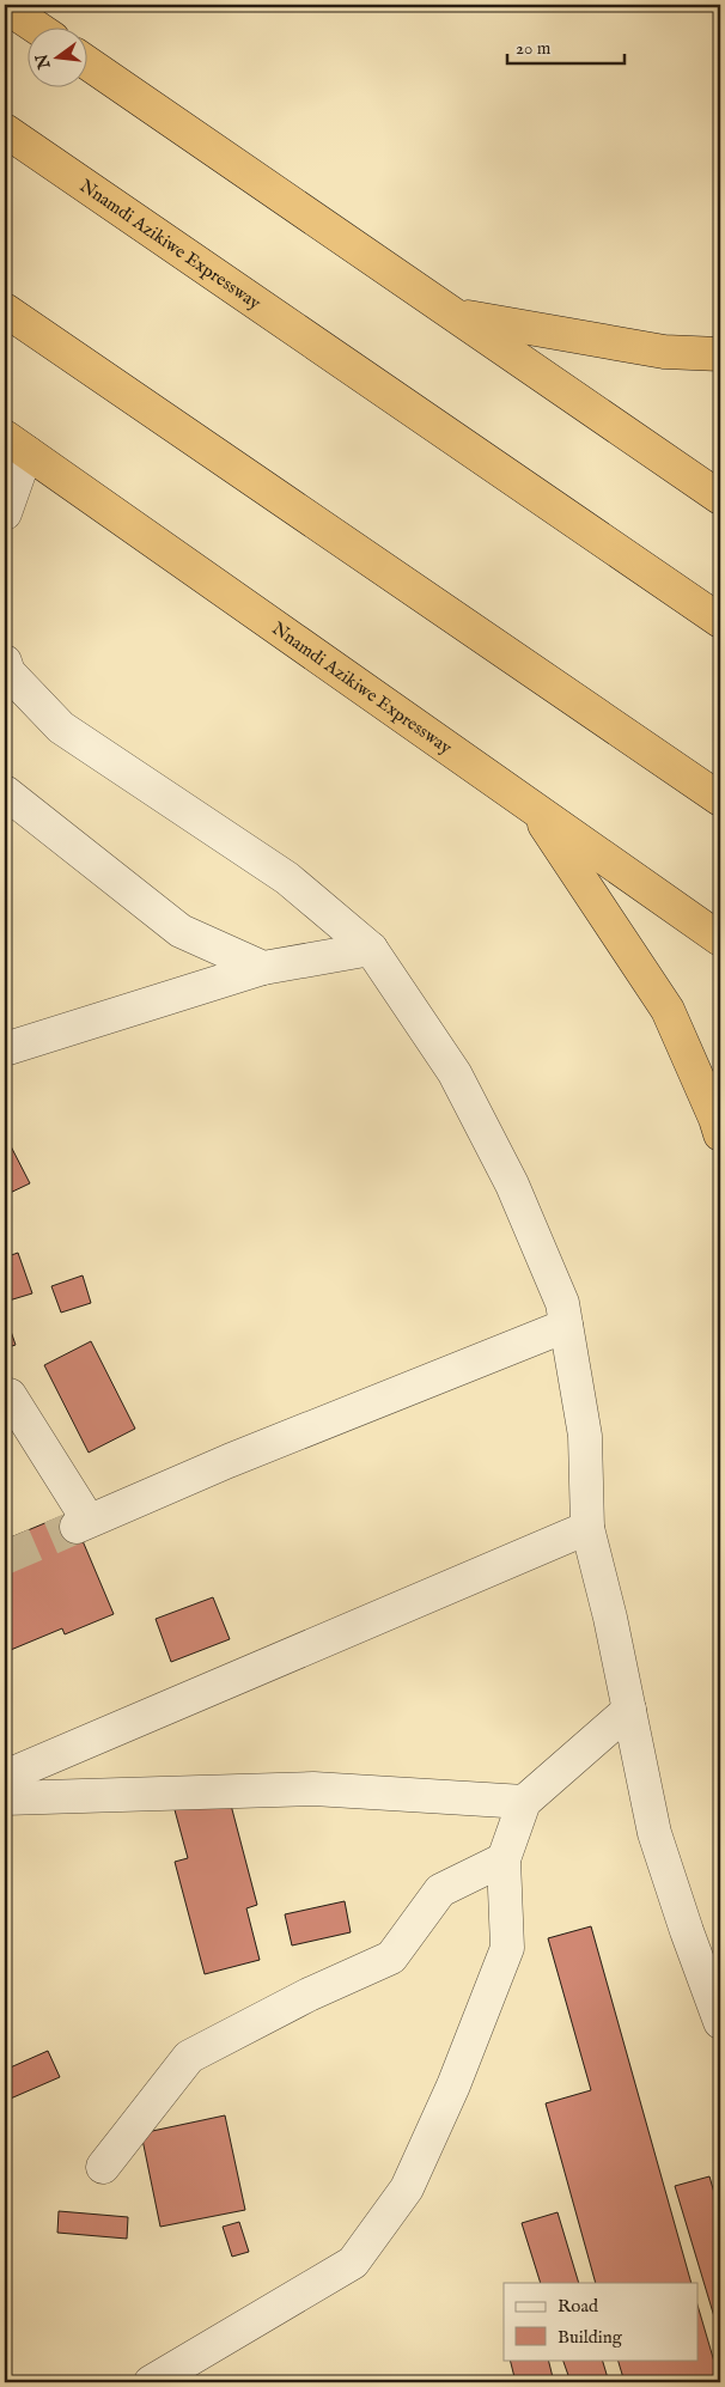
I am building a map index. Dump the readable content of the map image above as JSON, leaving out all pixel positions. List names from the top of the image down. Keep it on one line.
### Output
{"streets":{"highway":["Nnamdi Azikiwe Expressway"]},"legend":["Road","Building"],"scale_bar":"20 m","north":"left"}
